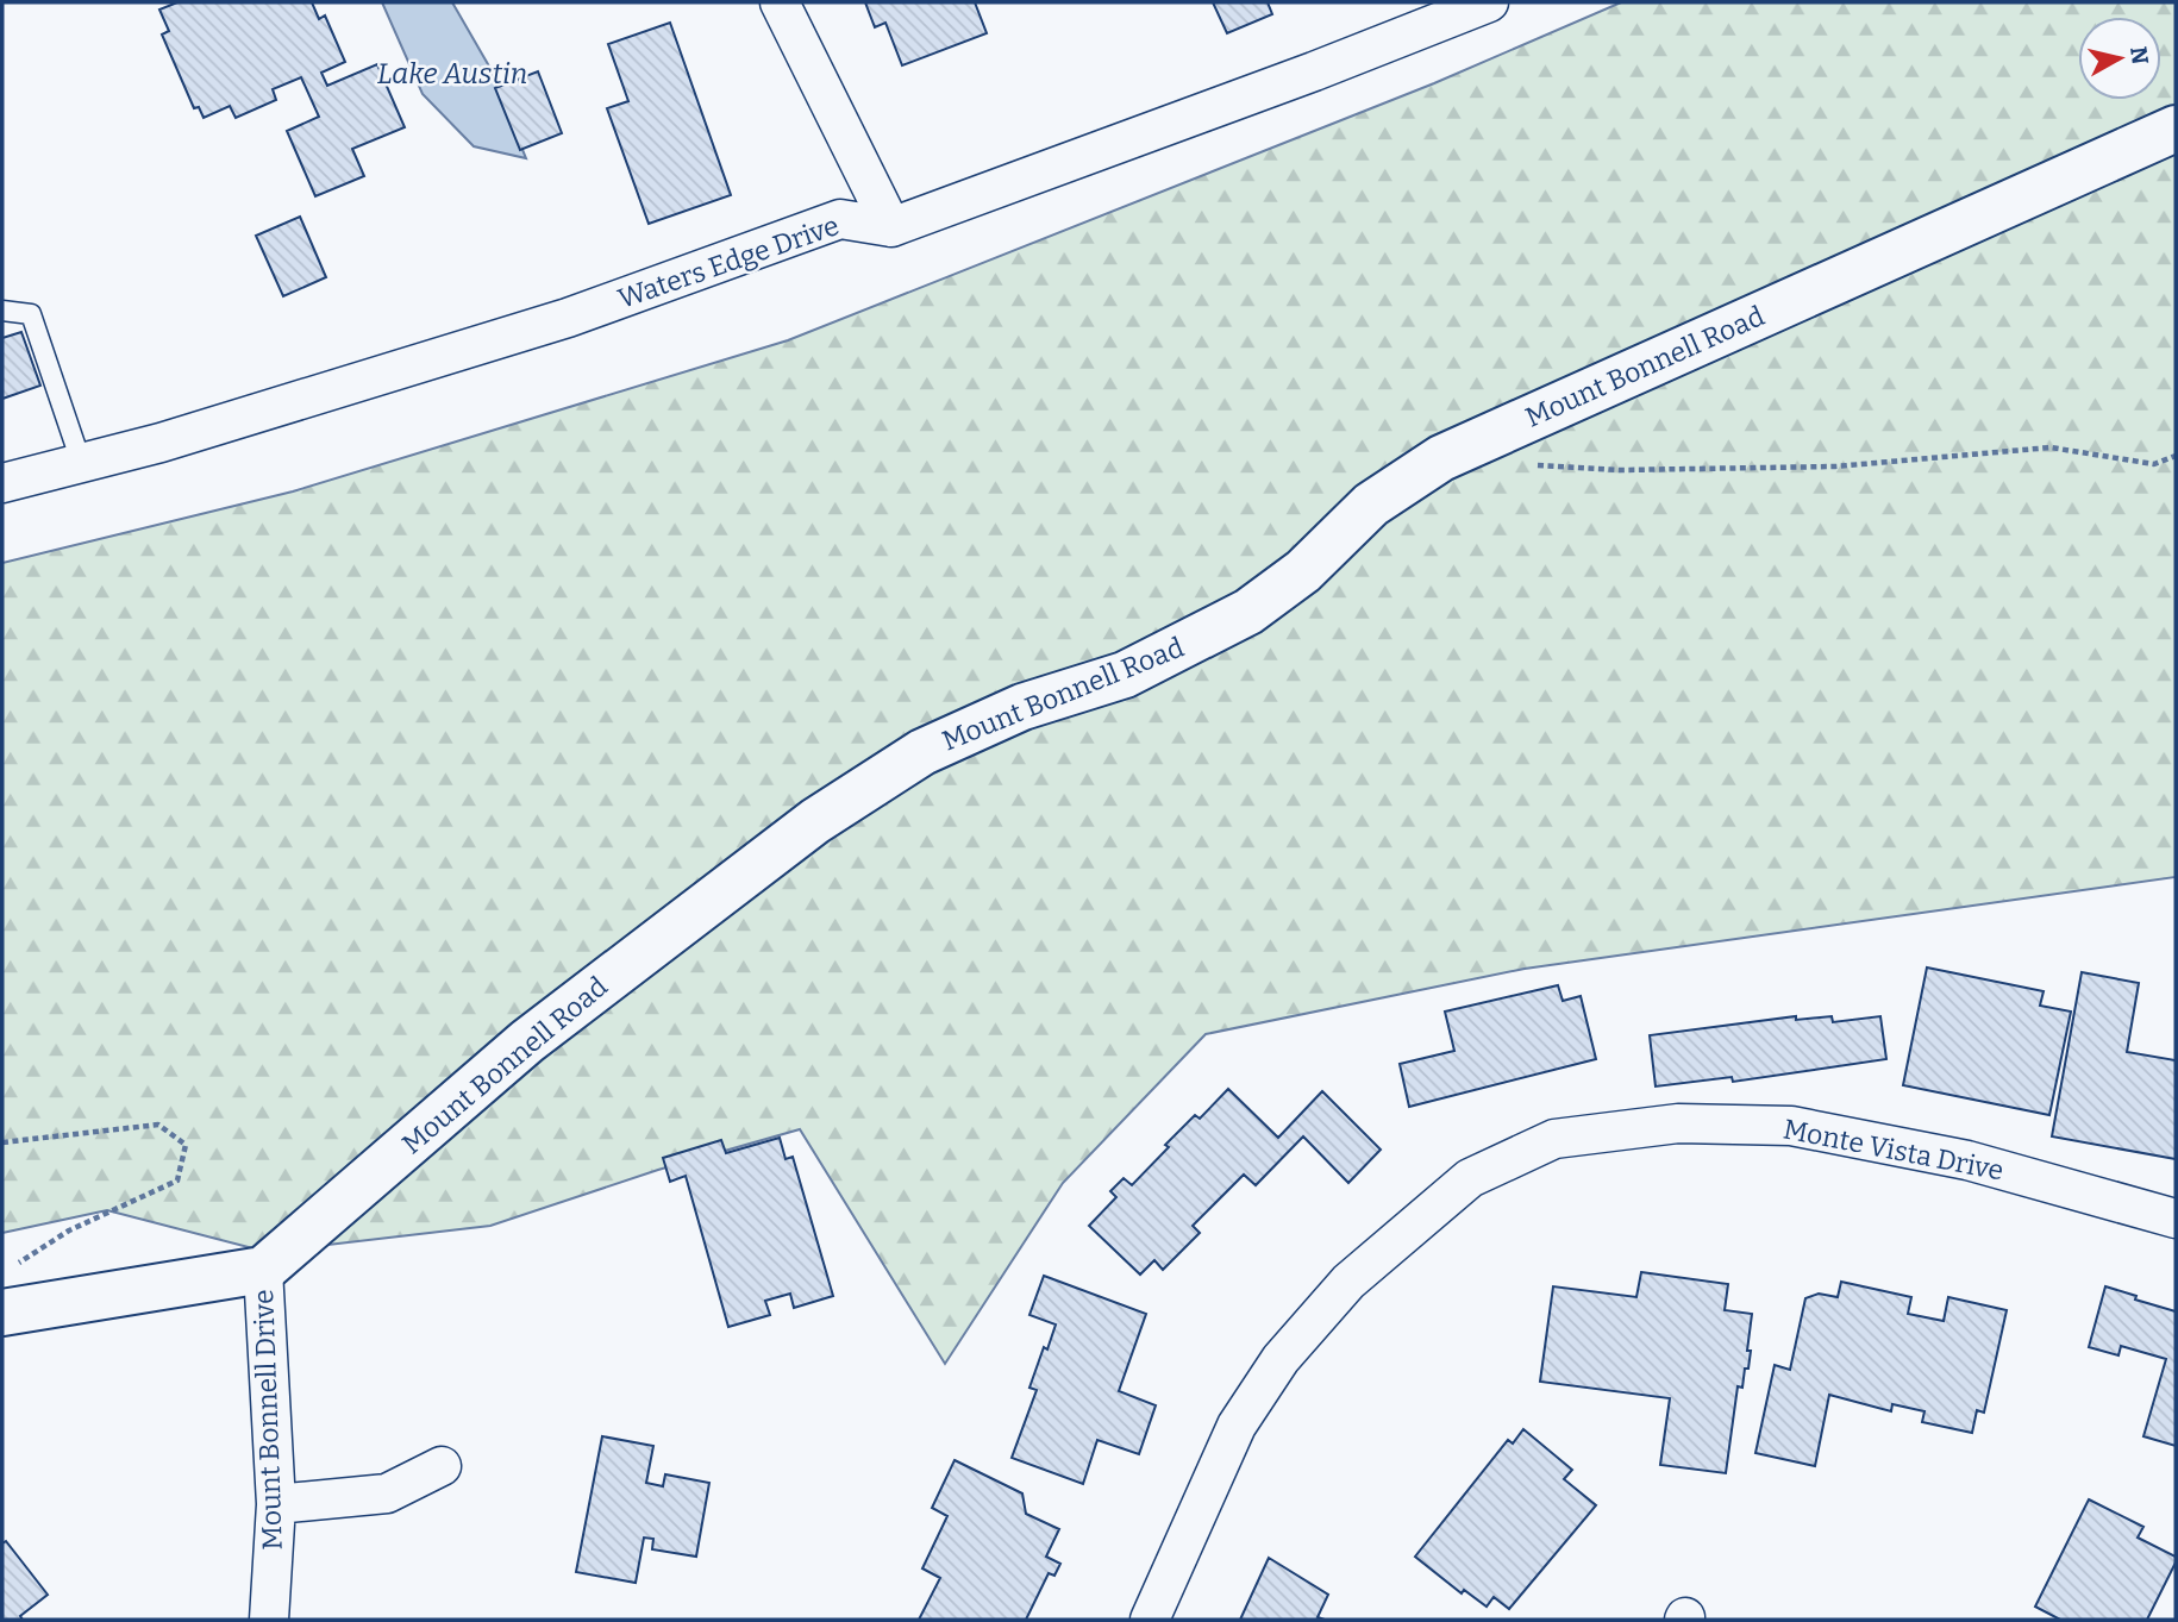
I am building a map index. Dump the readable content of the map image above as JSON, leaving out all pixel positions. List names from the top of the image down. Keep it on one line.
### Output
{"streets":{"street":["Waters Edge Drive","Mount Bonnell Road","Monte Vista Drive","Mount Bonnell Drive"]},"crossings":[["Mount Bonnell Road","Mount Bonnell Drive"]],"water":["Lake Austin"],"north":"right"}
